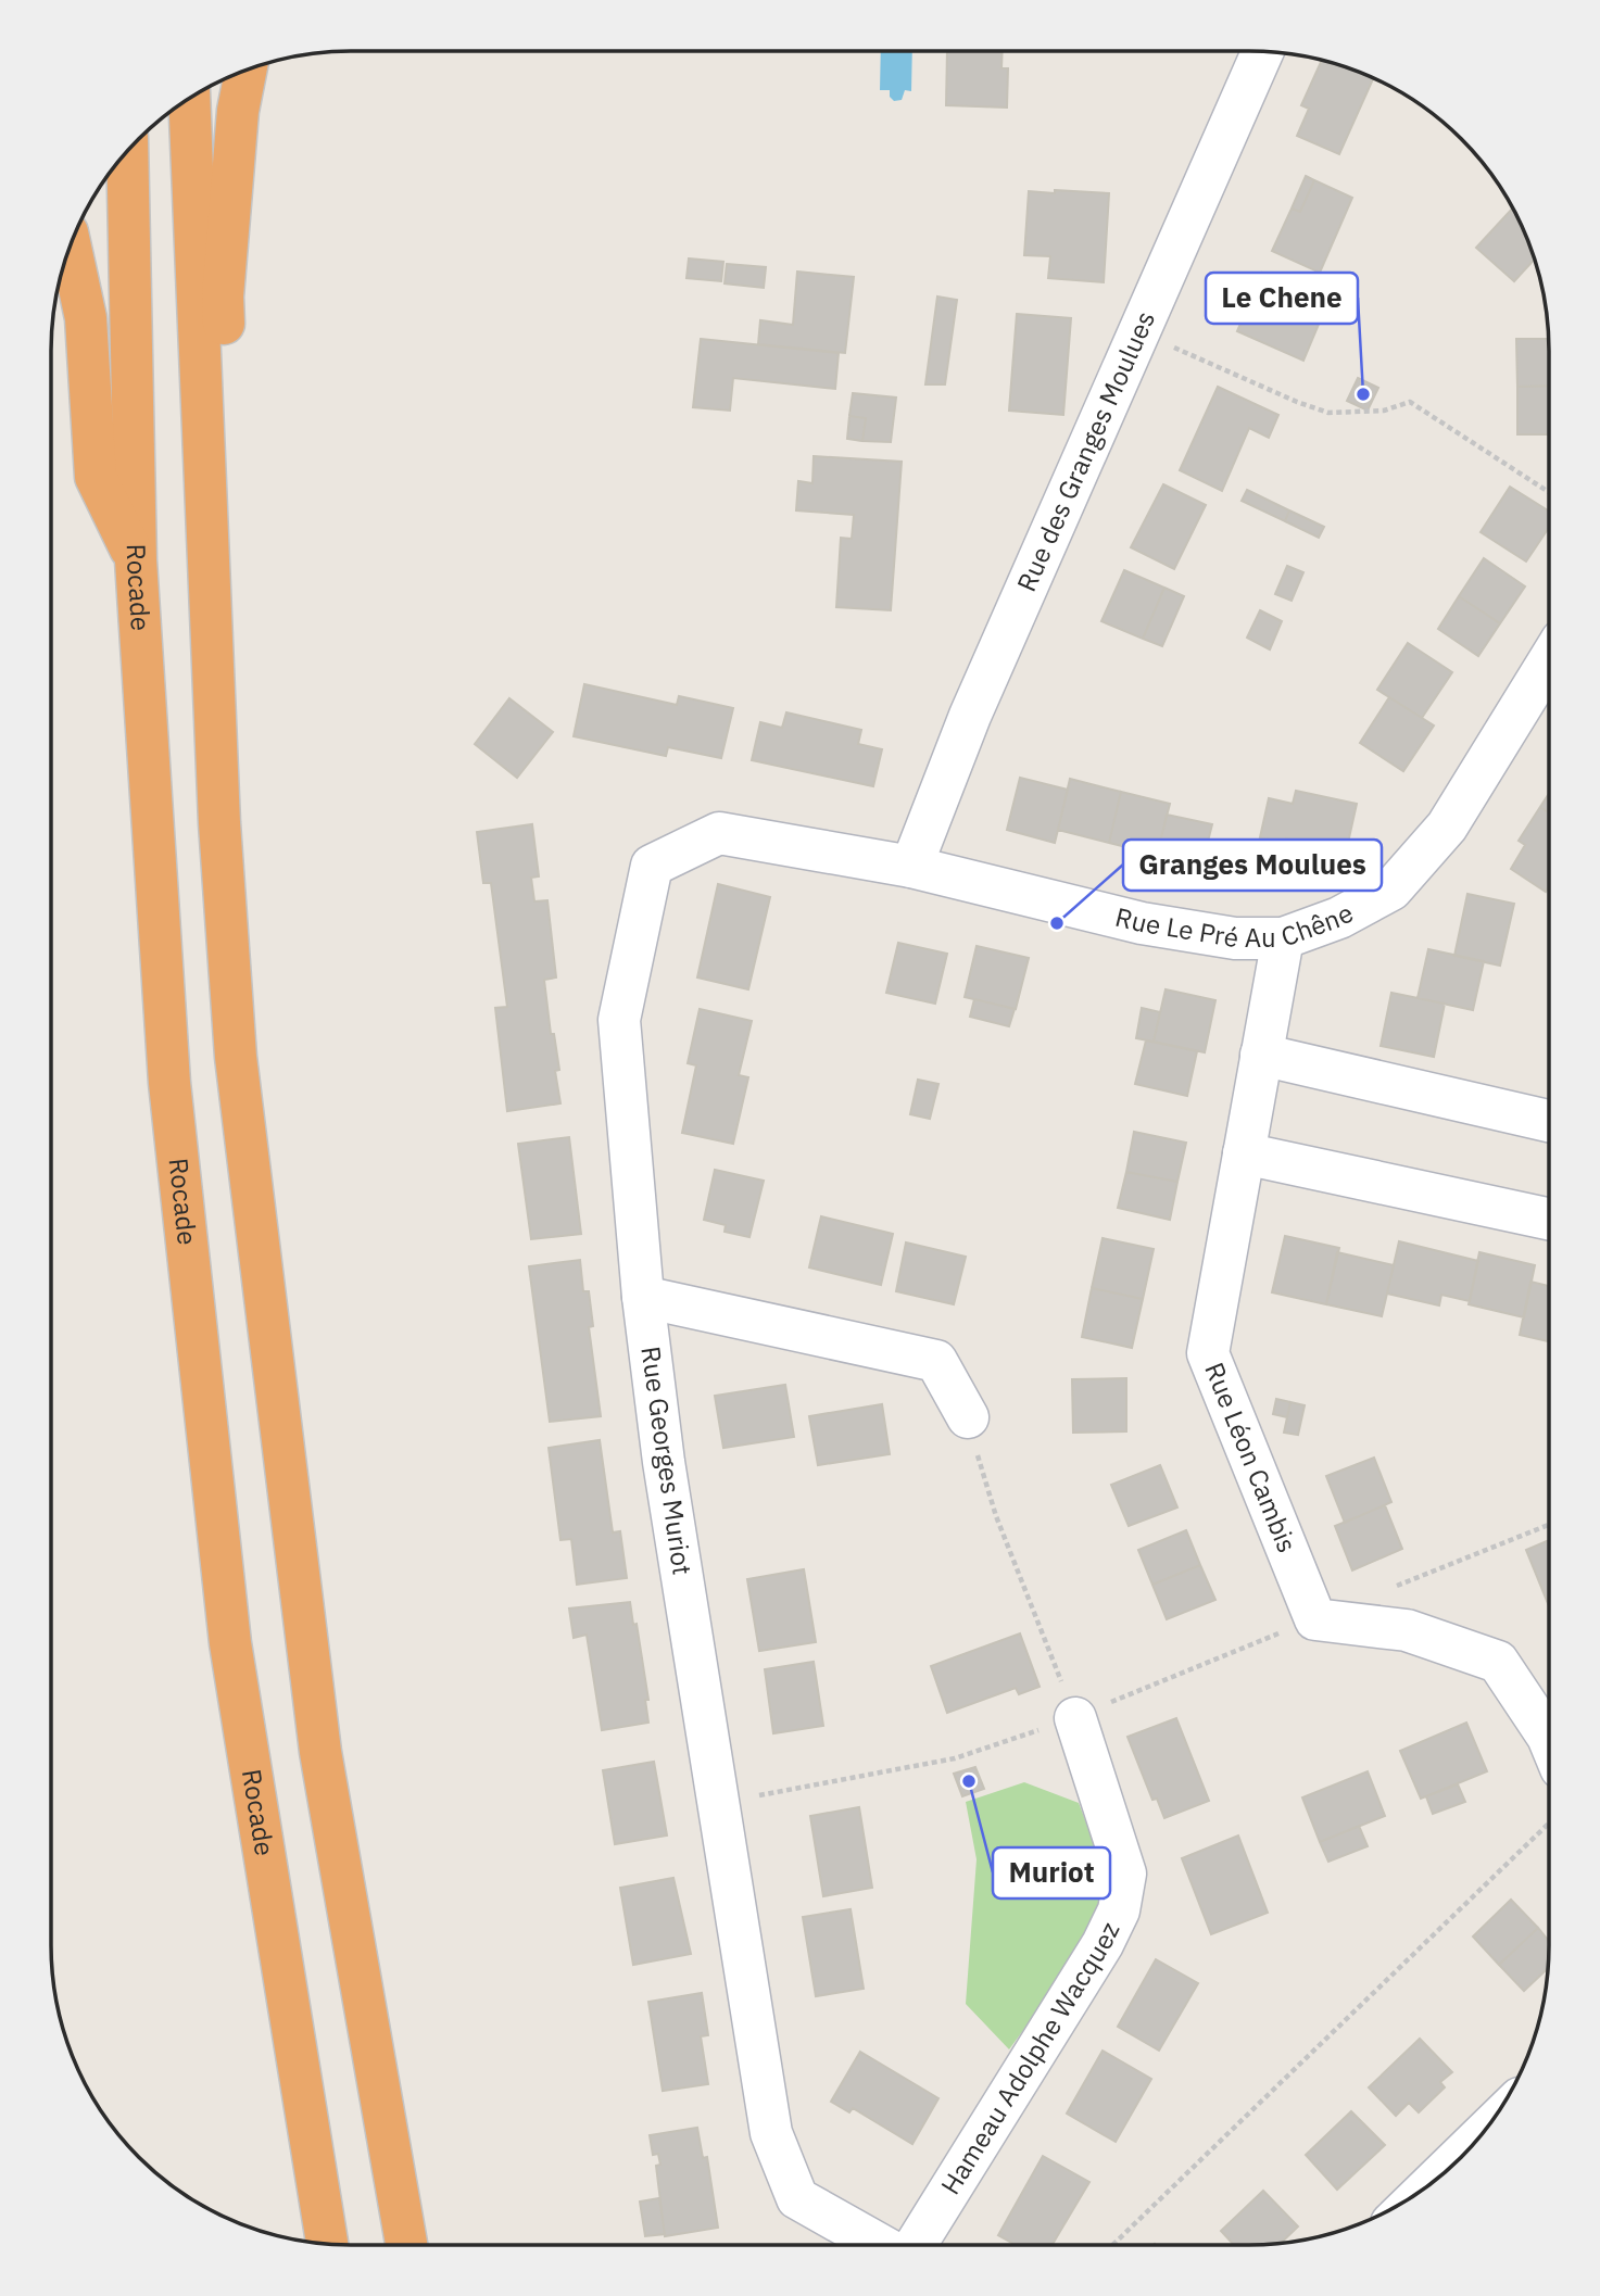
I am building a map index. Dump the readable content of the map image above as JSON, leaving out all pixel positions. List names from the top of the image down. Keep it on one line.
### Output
{"streets":{"highway":["Rocade"],"street":["Rue des Granges Moulues","Rue Le Pré Au Chêne","Rue Léon Cambis","Rue Georges Muriot","Hameau Adolphe Wacquez"]},"crossings":[["Rue des Granges Moulues","Rue Le Pré Au Chêne"],["Rue des Granges Moulues","Rue Georges Muriot"],["Rue Le Pré Au Chêne","Rue Léon Cambis"],["Rue Le Pré Au Chêne","Rue Georges Muriot"]],"places":["Le Chene","Granges Moulues","Muriot"]}
